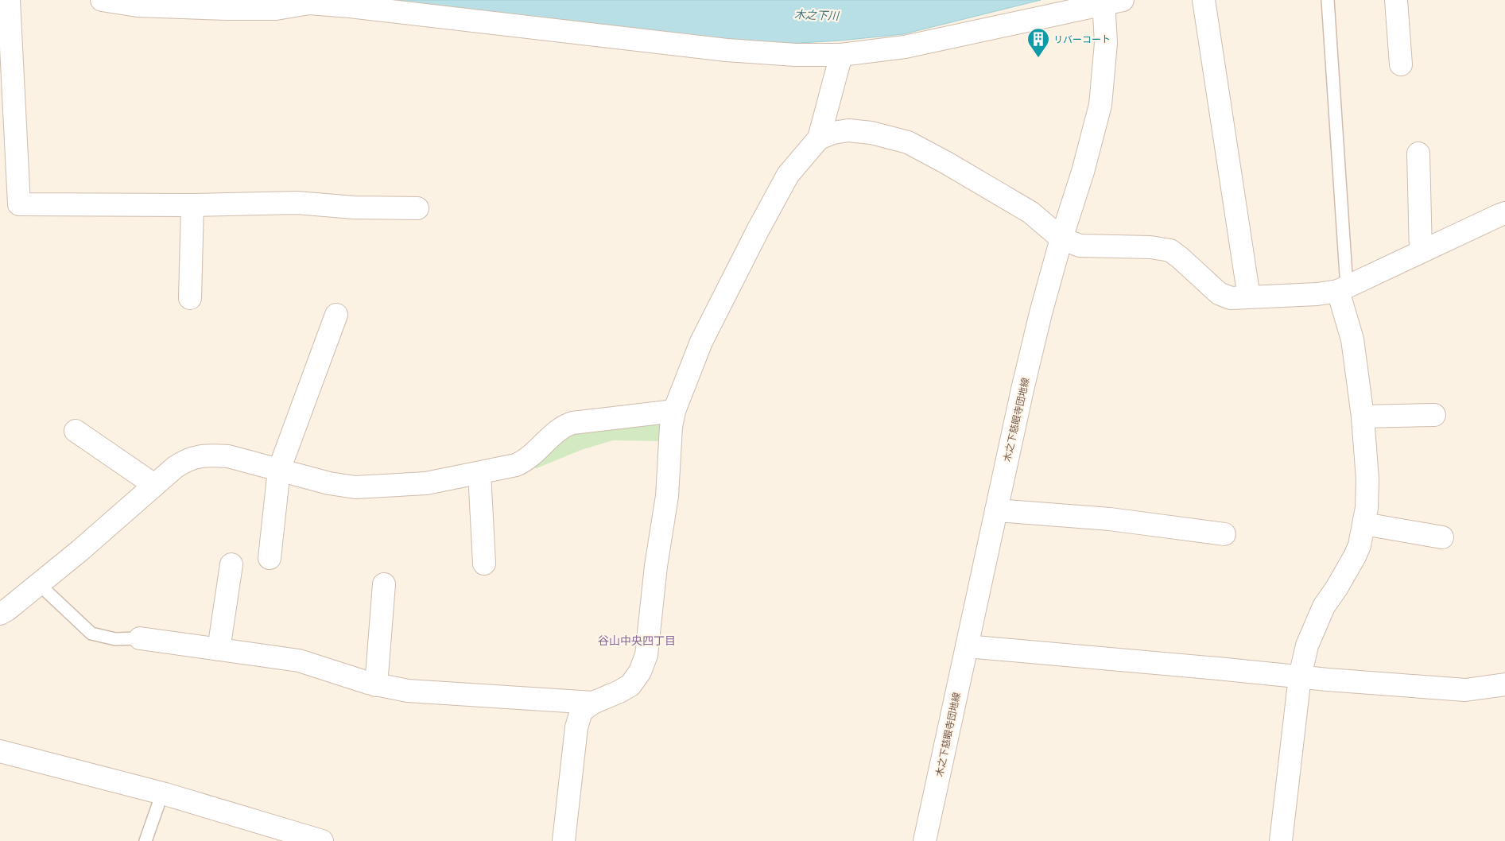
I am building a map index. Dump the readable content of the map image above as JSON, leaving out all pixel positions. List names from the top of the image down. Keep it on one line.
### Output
{"streets":{"street":["木之下慈眼寺団地線"]},"districts":["谷山中央四丁目"],"water":["木之下川"],"places":{"building":["リバーコート"]}}
